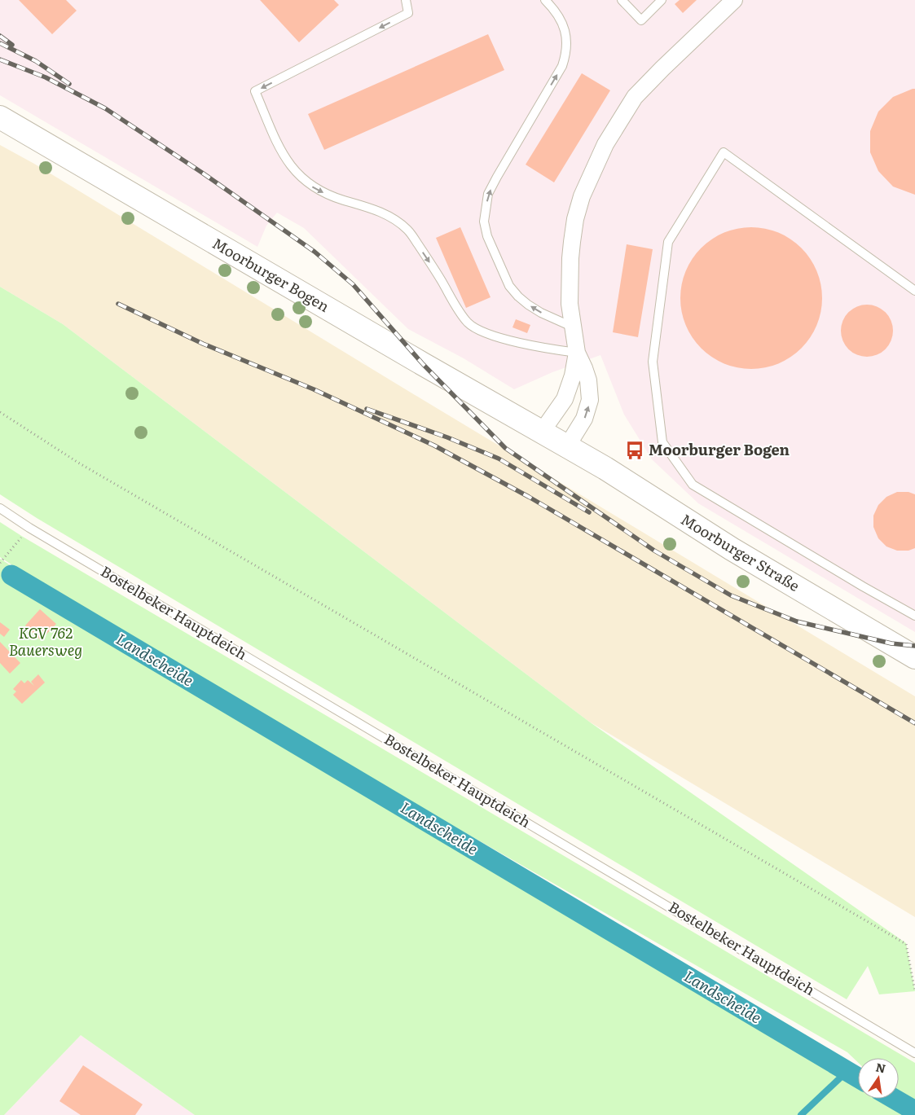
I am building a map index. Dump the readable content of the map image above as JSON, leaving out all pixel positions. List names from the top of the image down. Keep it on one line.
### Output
{"streets":{"main road":["Moorburger Bogen","Moorburger Straße"],"lane":["Bostelbeker Hauptdeich"]},"crossings":[["Moorburger Bogen","Moorburger Straße"]],"water":["Landscheide"],"parks":["KGV 762 Bauersweg"],"places":{"bus stop":["Moorburger Bogen"]},"north":"top"}
